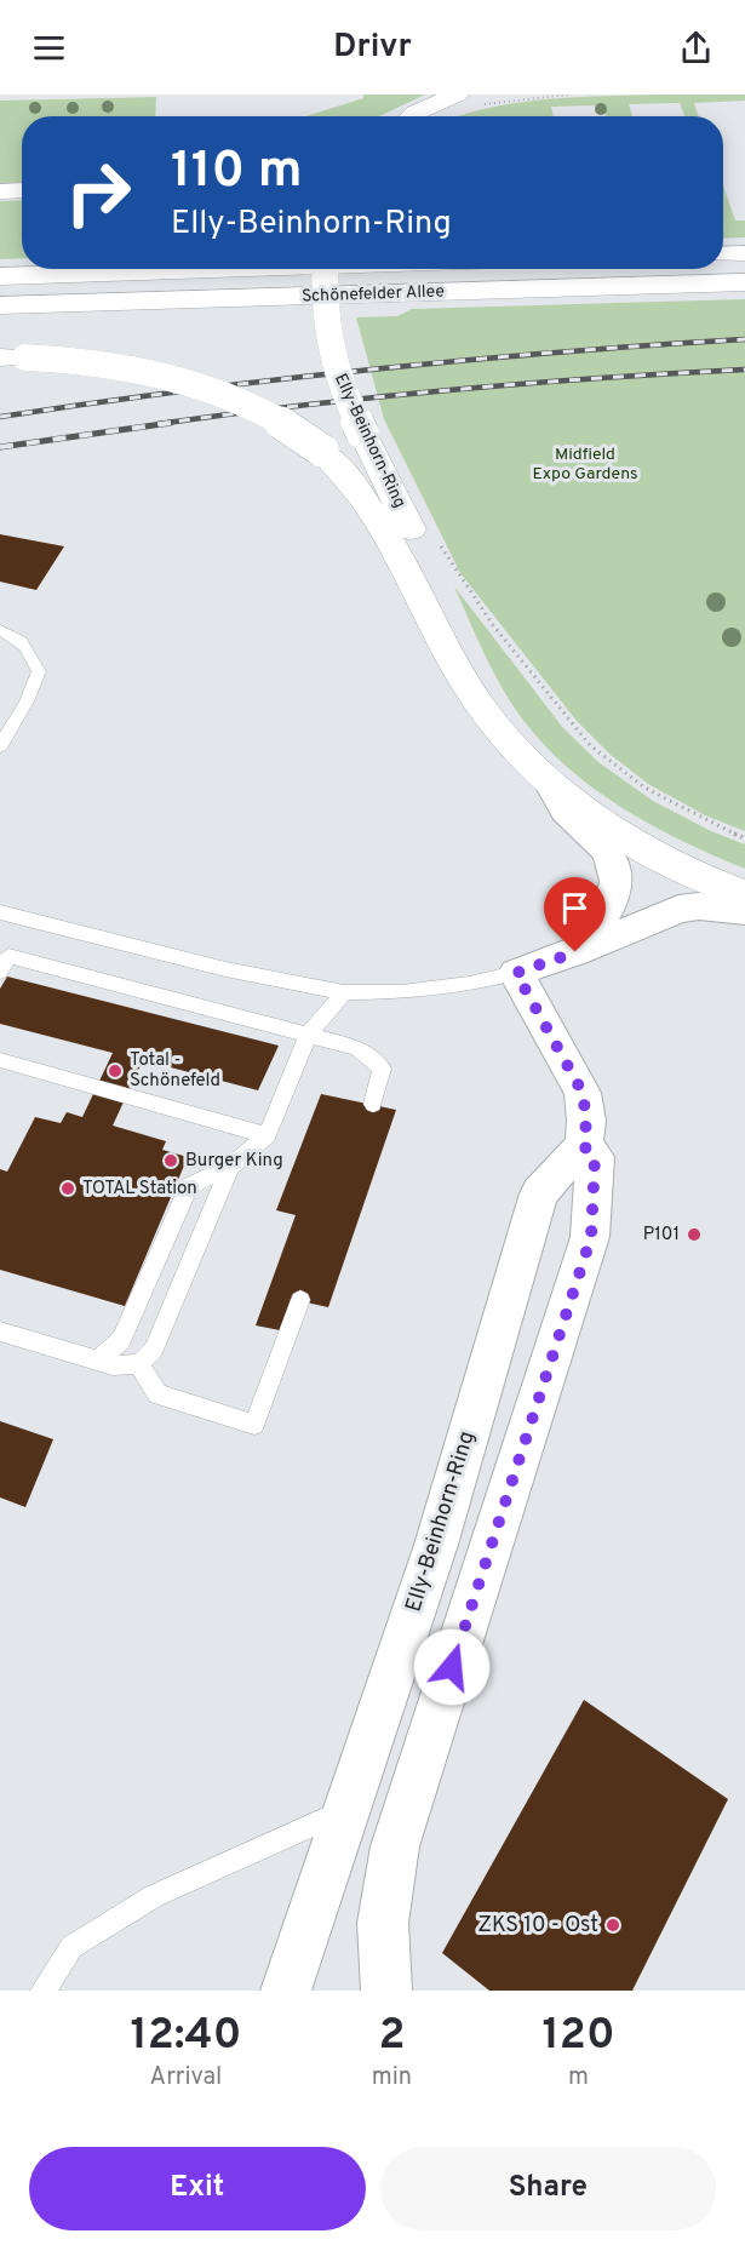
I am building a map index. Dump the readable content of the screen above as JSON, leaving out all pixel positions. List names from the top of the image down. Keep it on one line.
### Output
{"streets":{"main road":["Schönefelder Allee","Elly-Beinhorn-Ring"]},"parks":["Midfield Expo Gardens"],"places":["Total - Schönefeld","Burger King","TOTAL Station","P101","ZKS 10 - Ost"],"page":{"header":"Drivr","turn":["110 m","Elly-Beinhorn-Ring"],"eta":["12:40","Arrival","2","min","120","m"],"buttons":["Exit","Share"]}}
